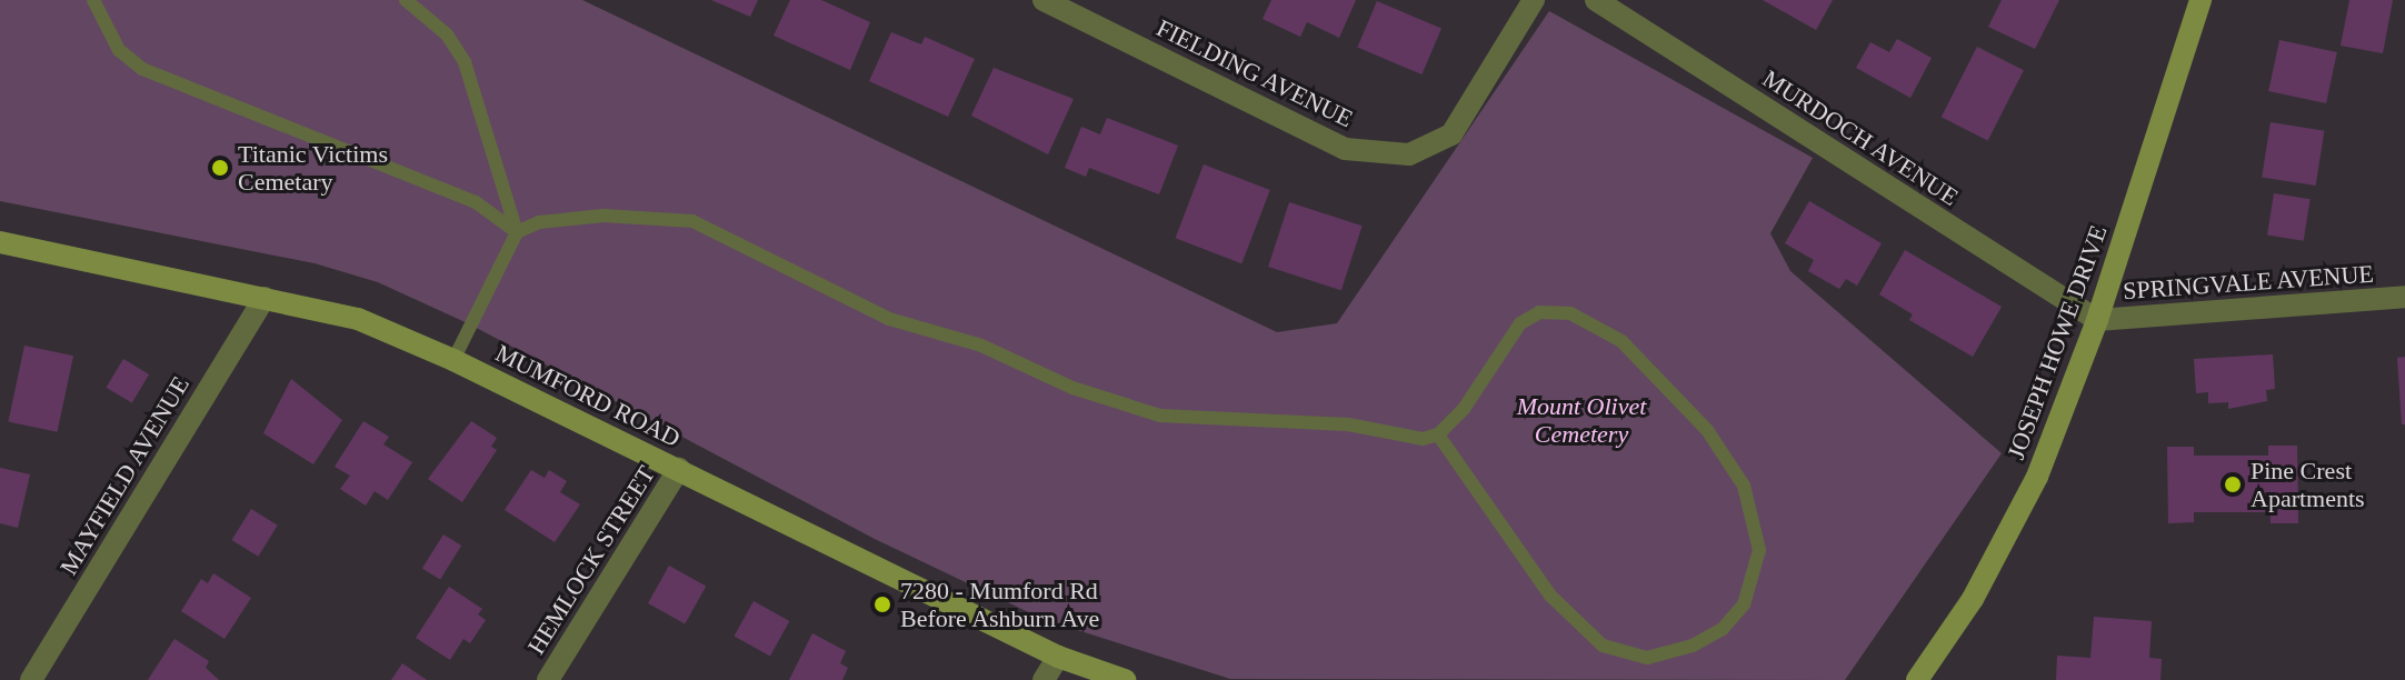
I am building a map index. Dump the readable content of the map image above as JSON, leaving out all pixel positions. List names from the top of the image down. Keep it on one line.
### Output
{"streets":{"street":["FIELDING AVENUE","MURDOCH AVENUE","SPRINGVALE AVENUE","JOSEPH HOWE DRIVE","MUMFORD ROAD","MAYFIELD AVENUE","HEMLOCK STREET"]},"crossings":[["MURDOCH AVENUE","SPRINGVALE AVENUE"],["MURDOCH AVENUE","JOSEPH HOWE DRIVE"],["SPRINGVALE AVENUE","JOSEPH HOWE DRIVE"],["MUMFORD ROAD","MAYFIELD AVENUE"],["MUMFORD ROAD","HEMLOCK STREET"]],"parks":["Mount Olivet Cemetery"],"places":["Titanic Victims Cemetary","Pine Crest Apartments","7280 - Mumford Rd Before Ashburn Ave"]}
